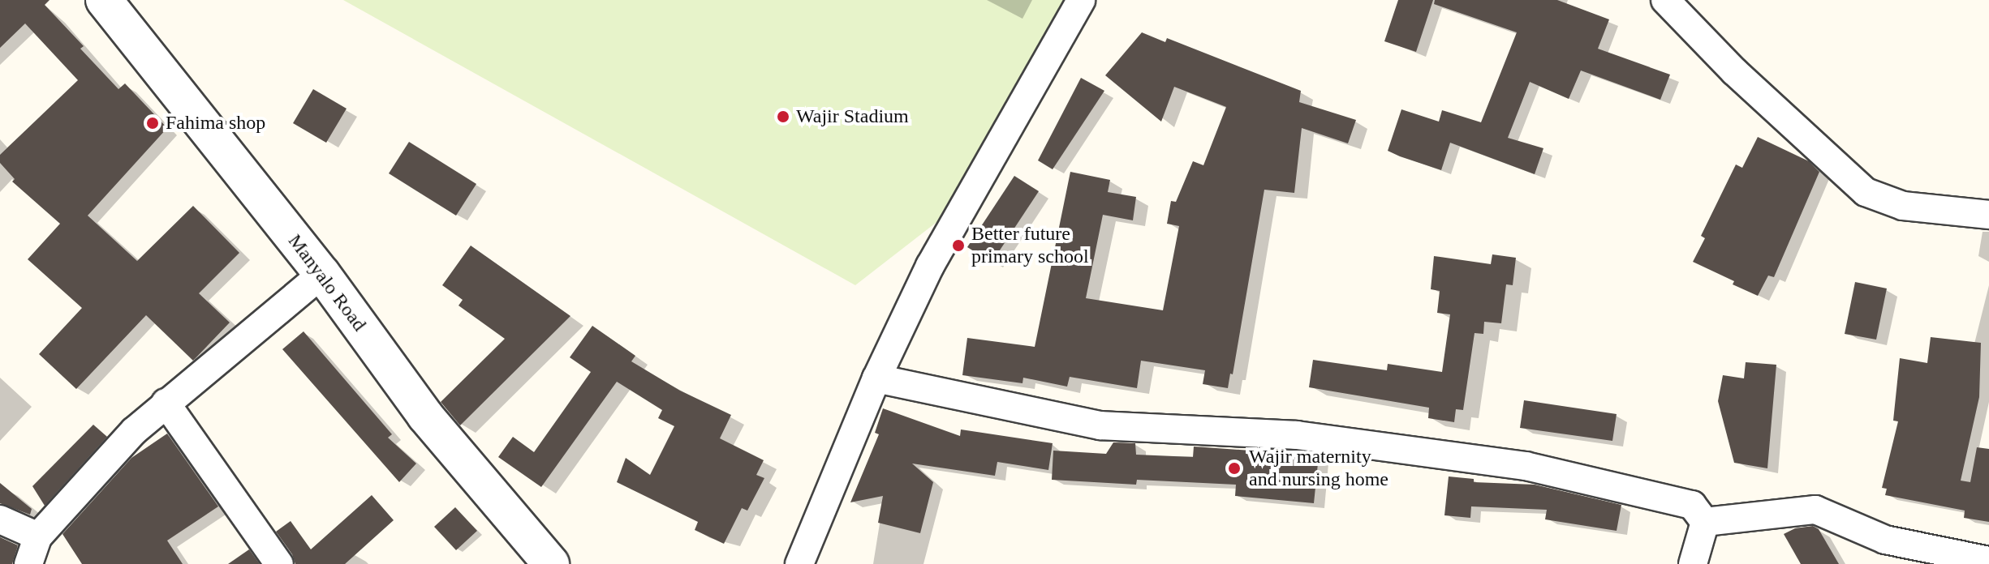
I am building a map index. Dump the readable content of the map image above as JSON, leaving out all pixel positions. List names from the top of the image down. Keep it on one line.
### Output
{"streets":{"street":["Manyalo Road"]},"places":["Wajir Stadium","Fahima shop","Better future primary school","Wajir maternity and nursing home"]}
